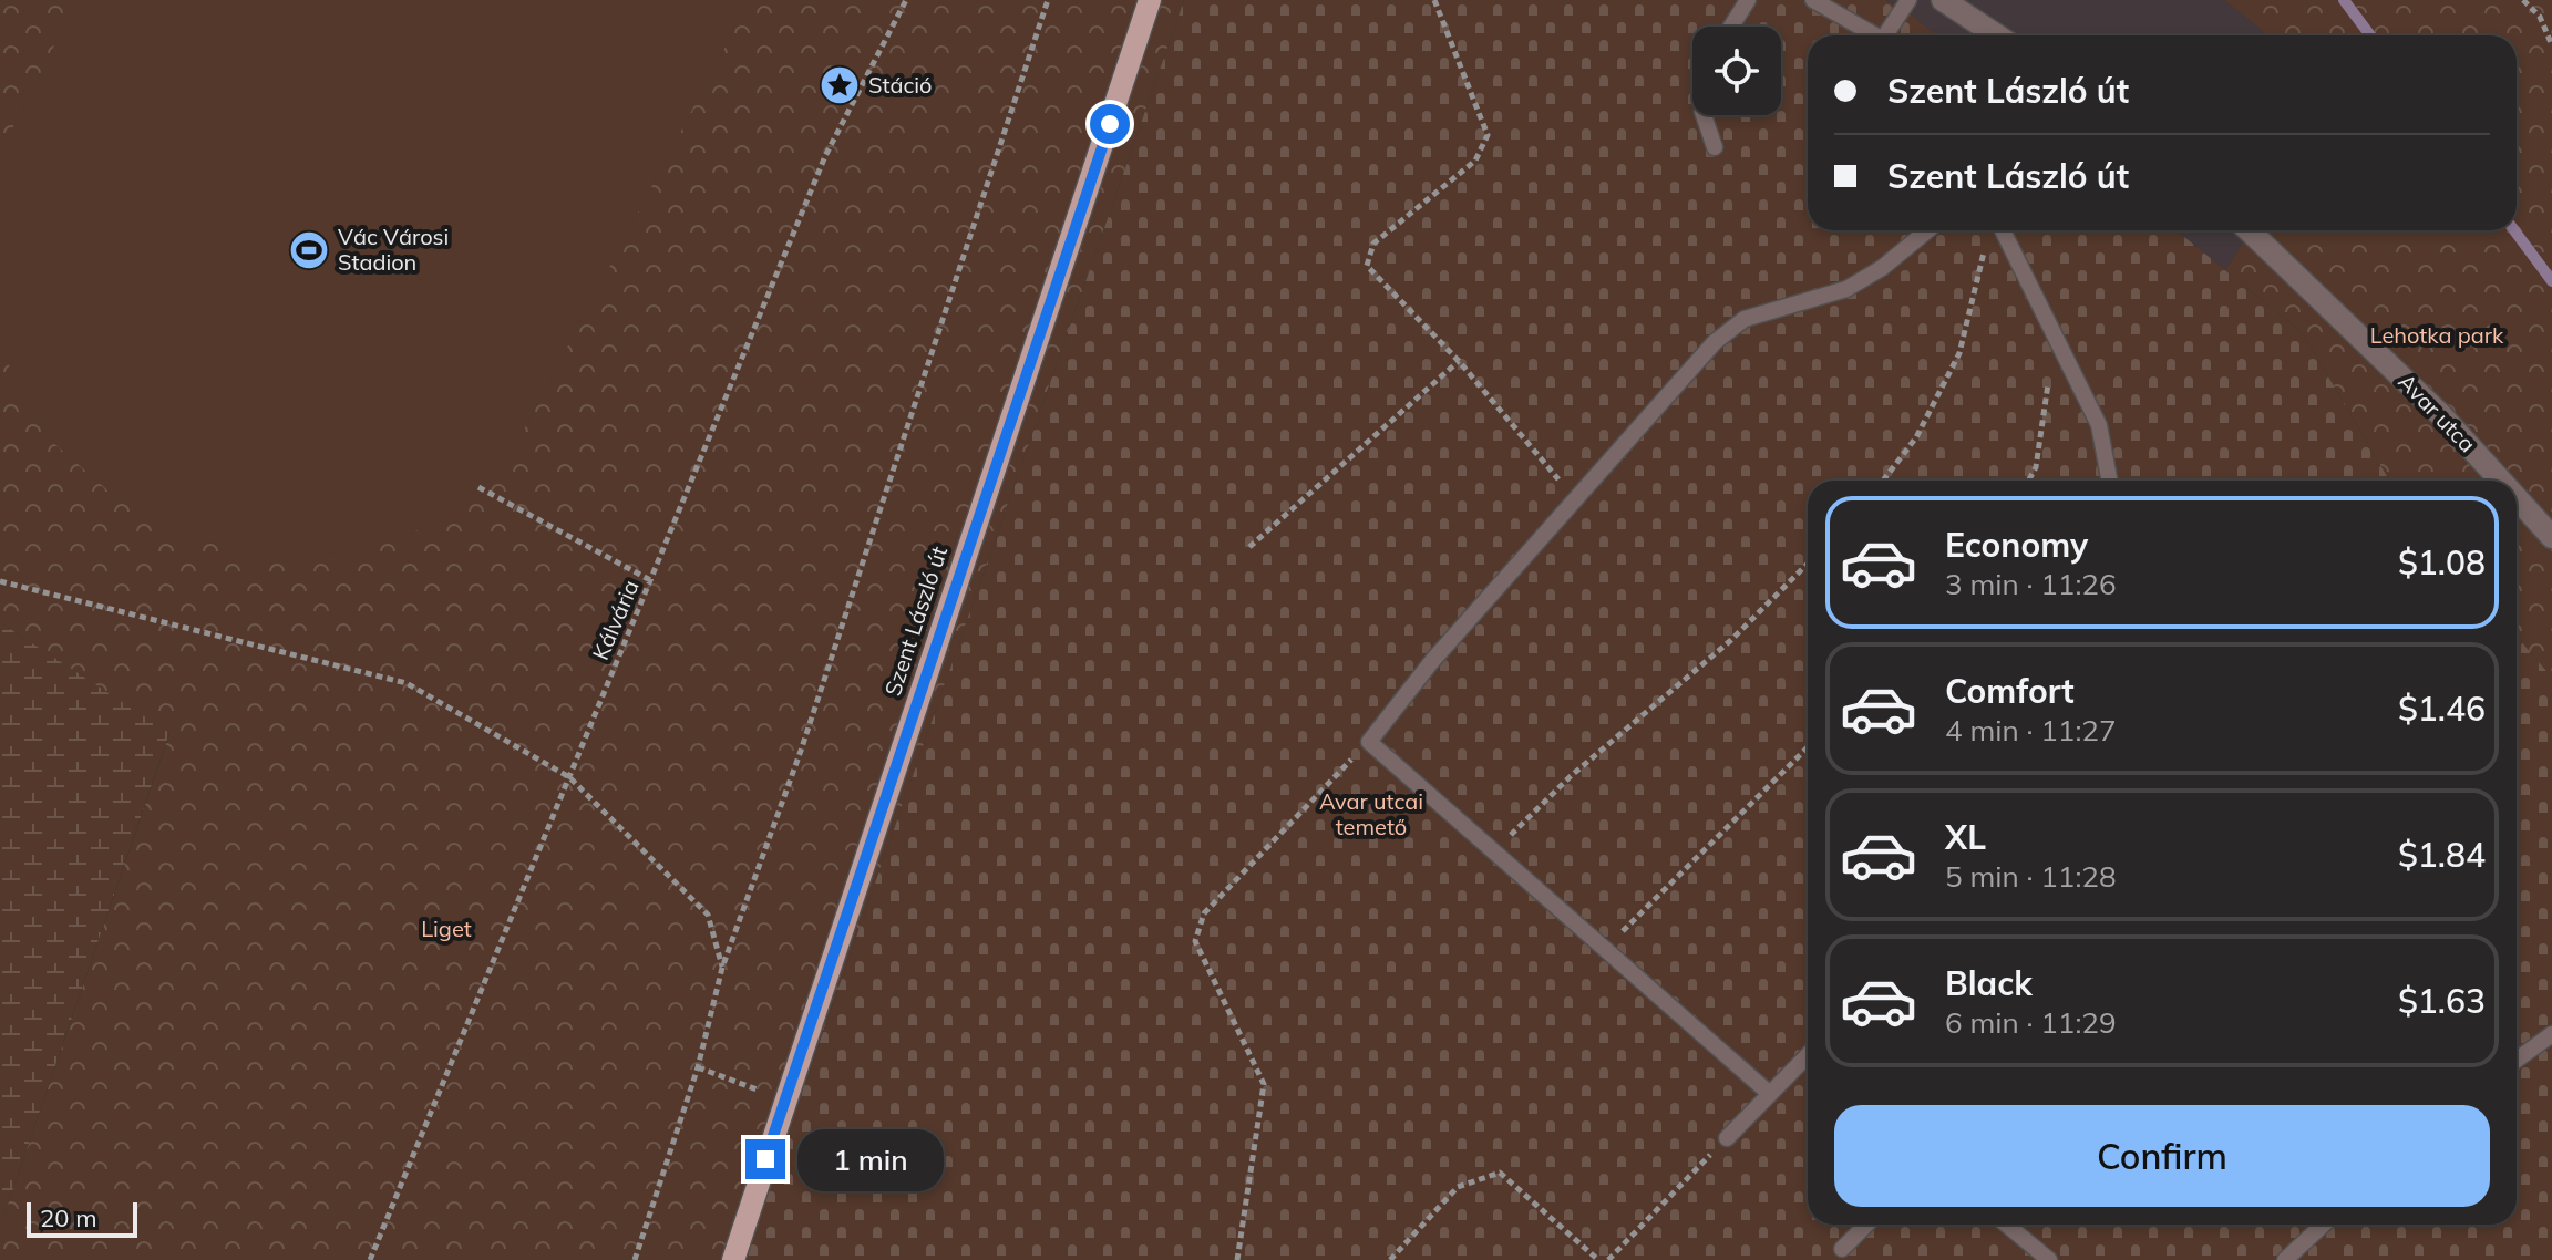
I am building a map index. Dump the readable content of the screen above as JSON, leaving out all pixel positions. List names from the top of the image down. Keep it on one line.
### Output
{"streets":{"main road":["Szent László út"],"street":["Avar utca"],"path":["Kálvária"]},"parks":["Lehotka park","Avar utcai temető","Liget"],"places":{"place":["Stáció"],"sports":["Vác Városi Stadion"]},"scale_bar":"20 m","page":{"banner":["Szent László út","Szent László út"],"list":[{"name":"Economy","note":"3 min · 11:26","value":"$1.08"},{"name":"Comfort","note":"4 min · 11:27","value":"$1.46"},{"name":"XL","note":"5 min · 11:28","value":"$1.84"},{"name":"Black","note":"6 min · 11:29","value":"$1.63"}],"buttons":"Confirm","bubble":"1 min","scale":"20 m"}}
